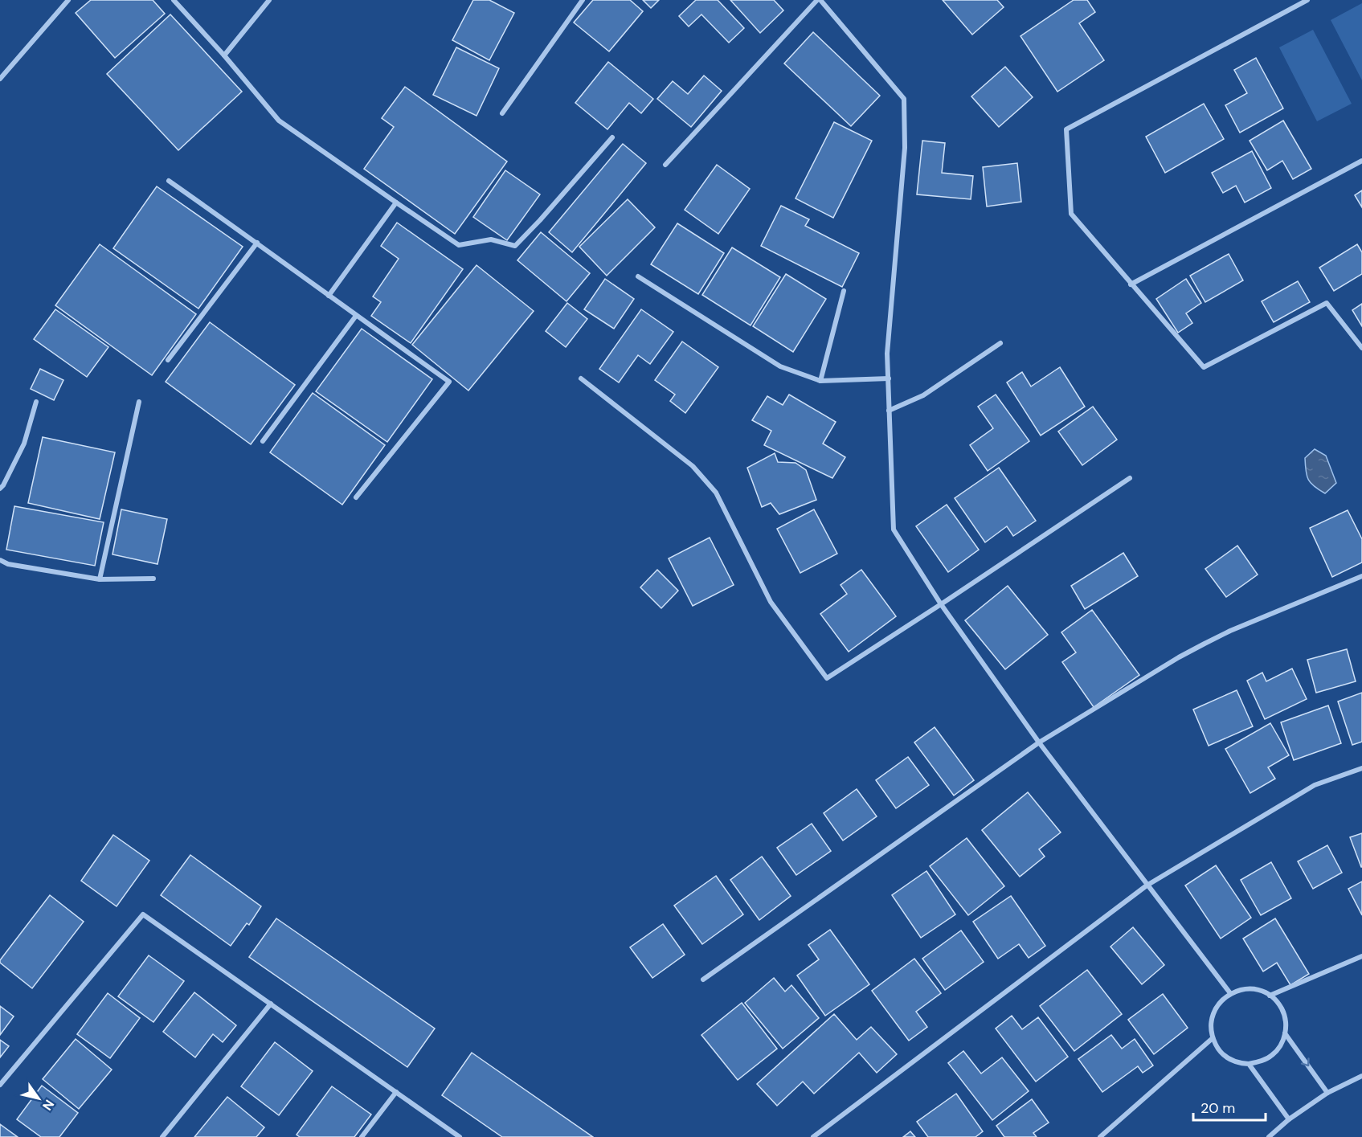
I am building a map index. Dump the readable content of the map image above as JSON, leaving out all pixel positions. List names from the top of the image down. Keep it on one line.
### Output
{"scale_bar":"20 m","north":"bottom right"}
